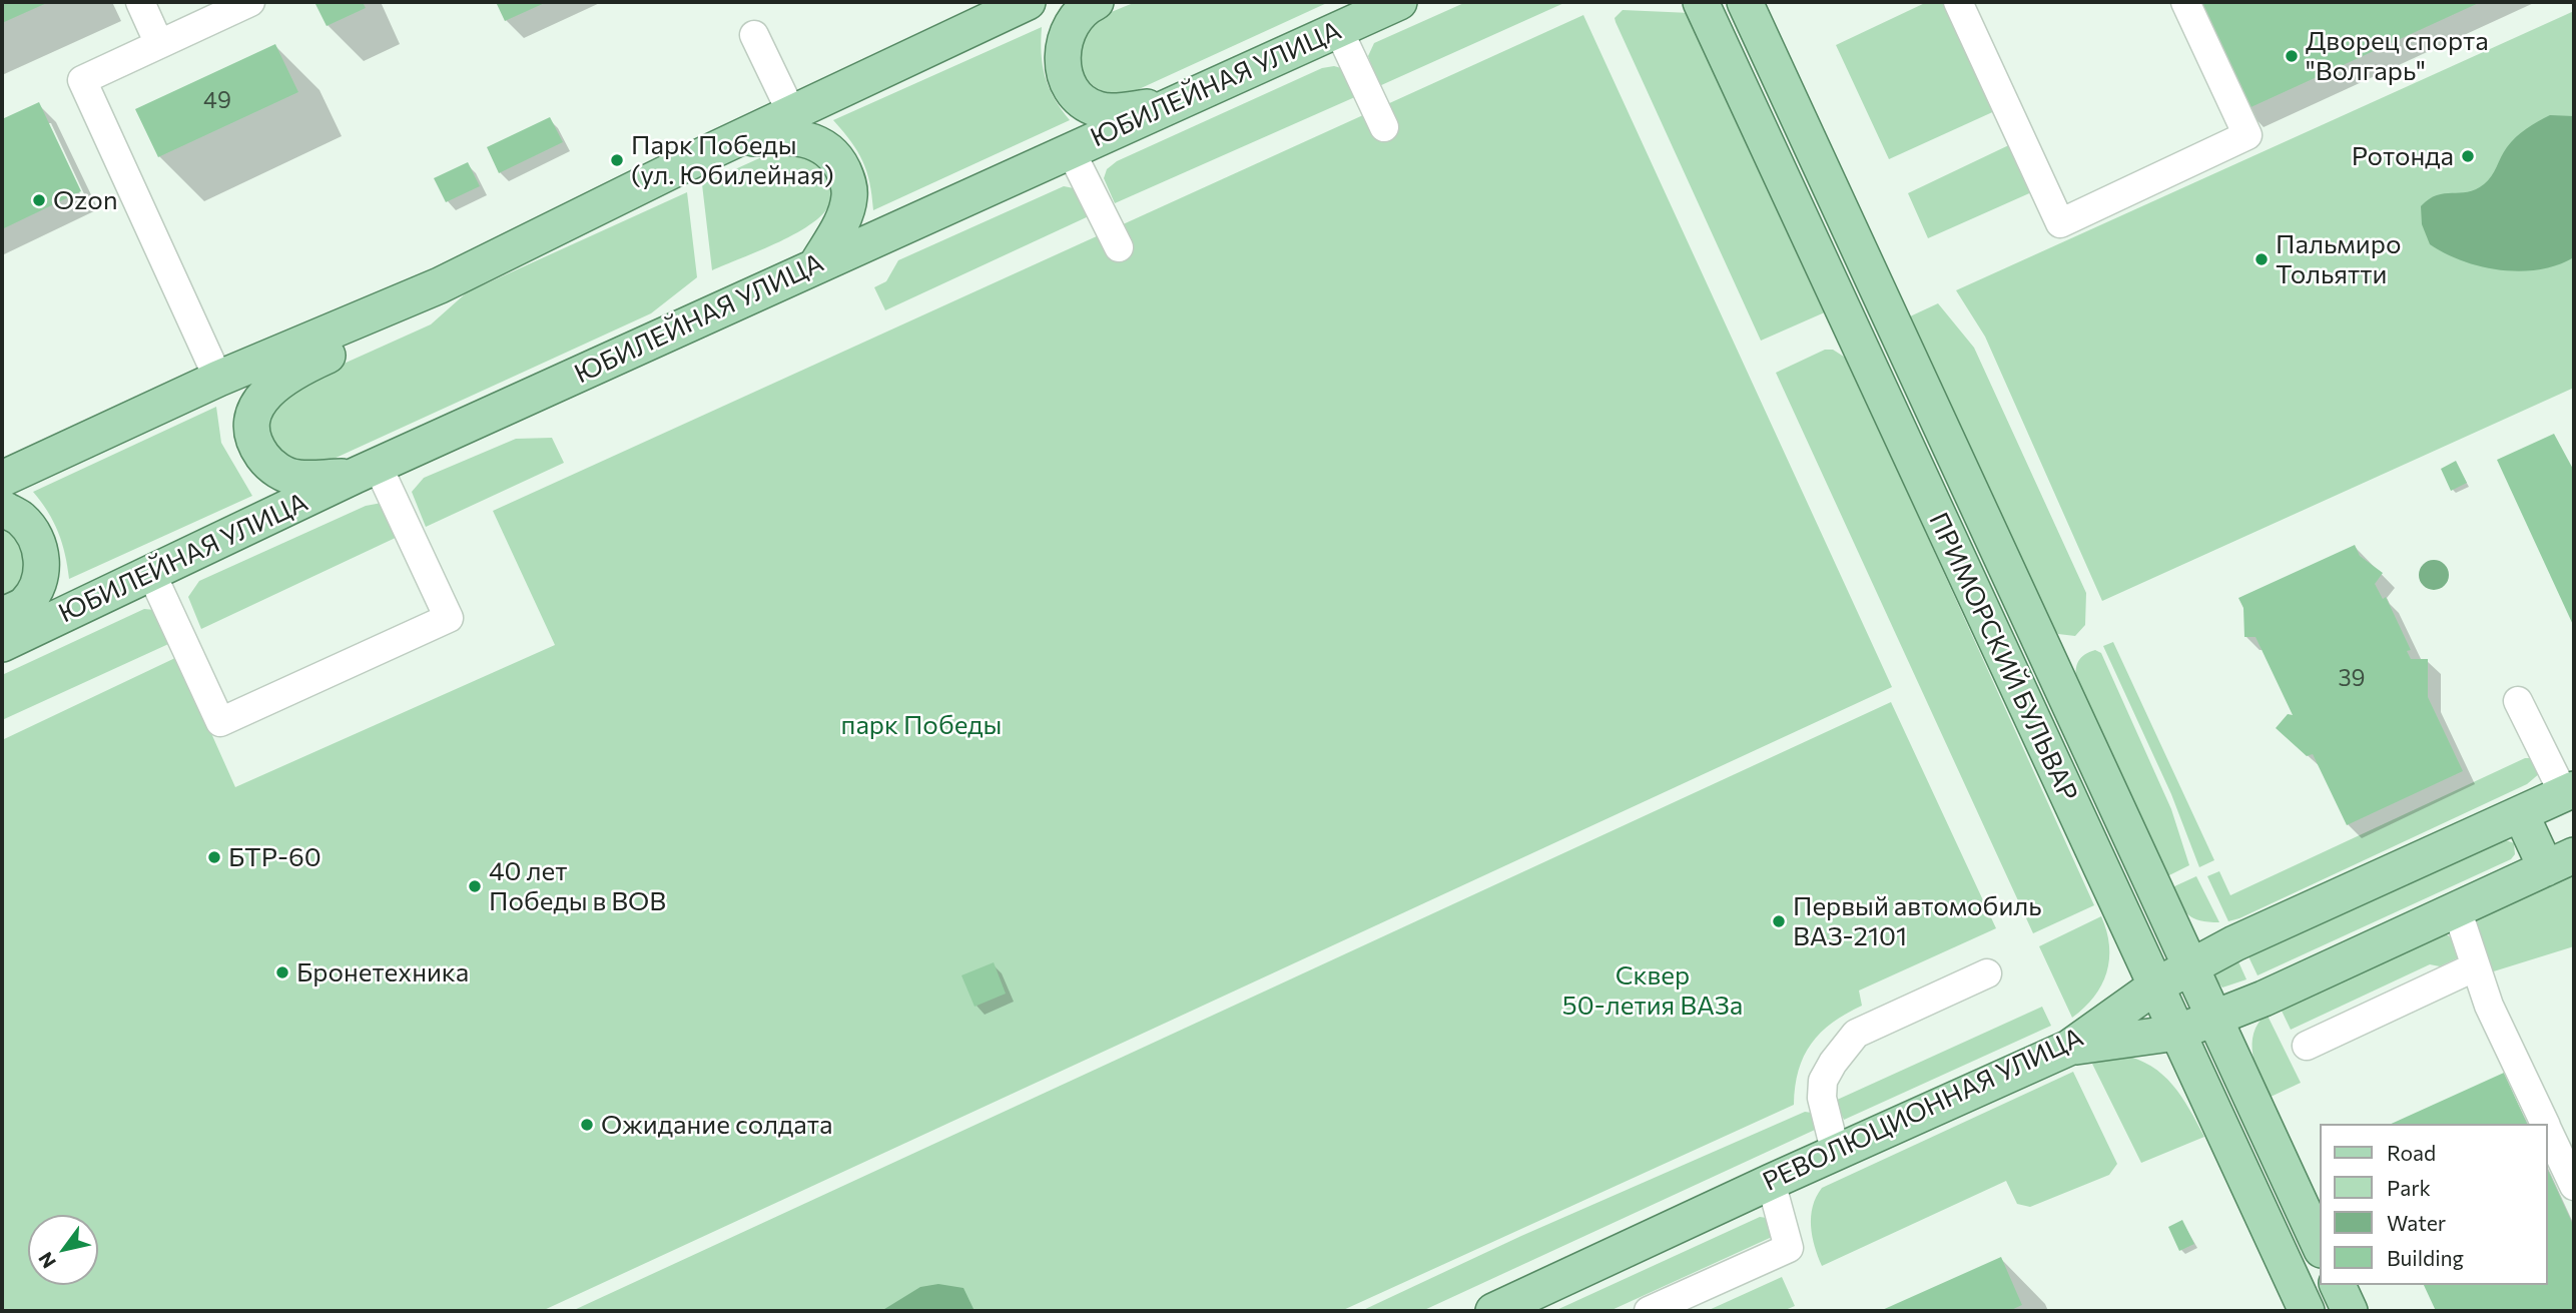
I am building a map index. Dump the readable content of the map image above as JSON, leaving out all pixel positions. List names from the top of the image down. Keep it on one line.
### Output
{"streets":{"main road":["ЮБИЛЕЙНАЯ УЛИЦА","ПРИМОРСКИЙ БУЛЬВАР","РЕВОЛЮЦИОННАЯ УЛИЦА"]},"crossings":[["ПРИМОРСКИЙ БУЛЬВАР","РЕВОЛЮЦИОННАЯ УЛИЦА"]],"parks":["парк Победы","Сквер 50-летия ВАЗа"],"places":["Дворец спорта \"Волгарь\"","Ротонда","Парк Победы (ул. Юбилейная)","Ozon","Пальмиро Тольятти","БТР-60","40 лет Победы в ВОВ","Первый автомобиль ВАЗ-2101","Бронетехника","Ожидание солдата"],"house_numbers":["49","39"],"legend":["Road","Park","Water","Building"],"north":"bottom left"}
